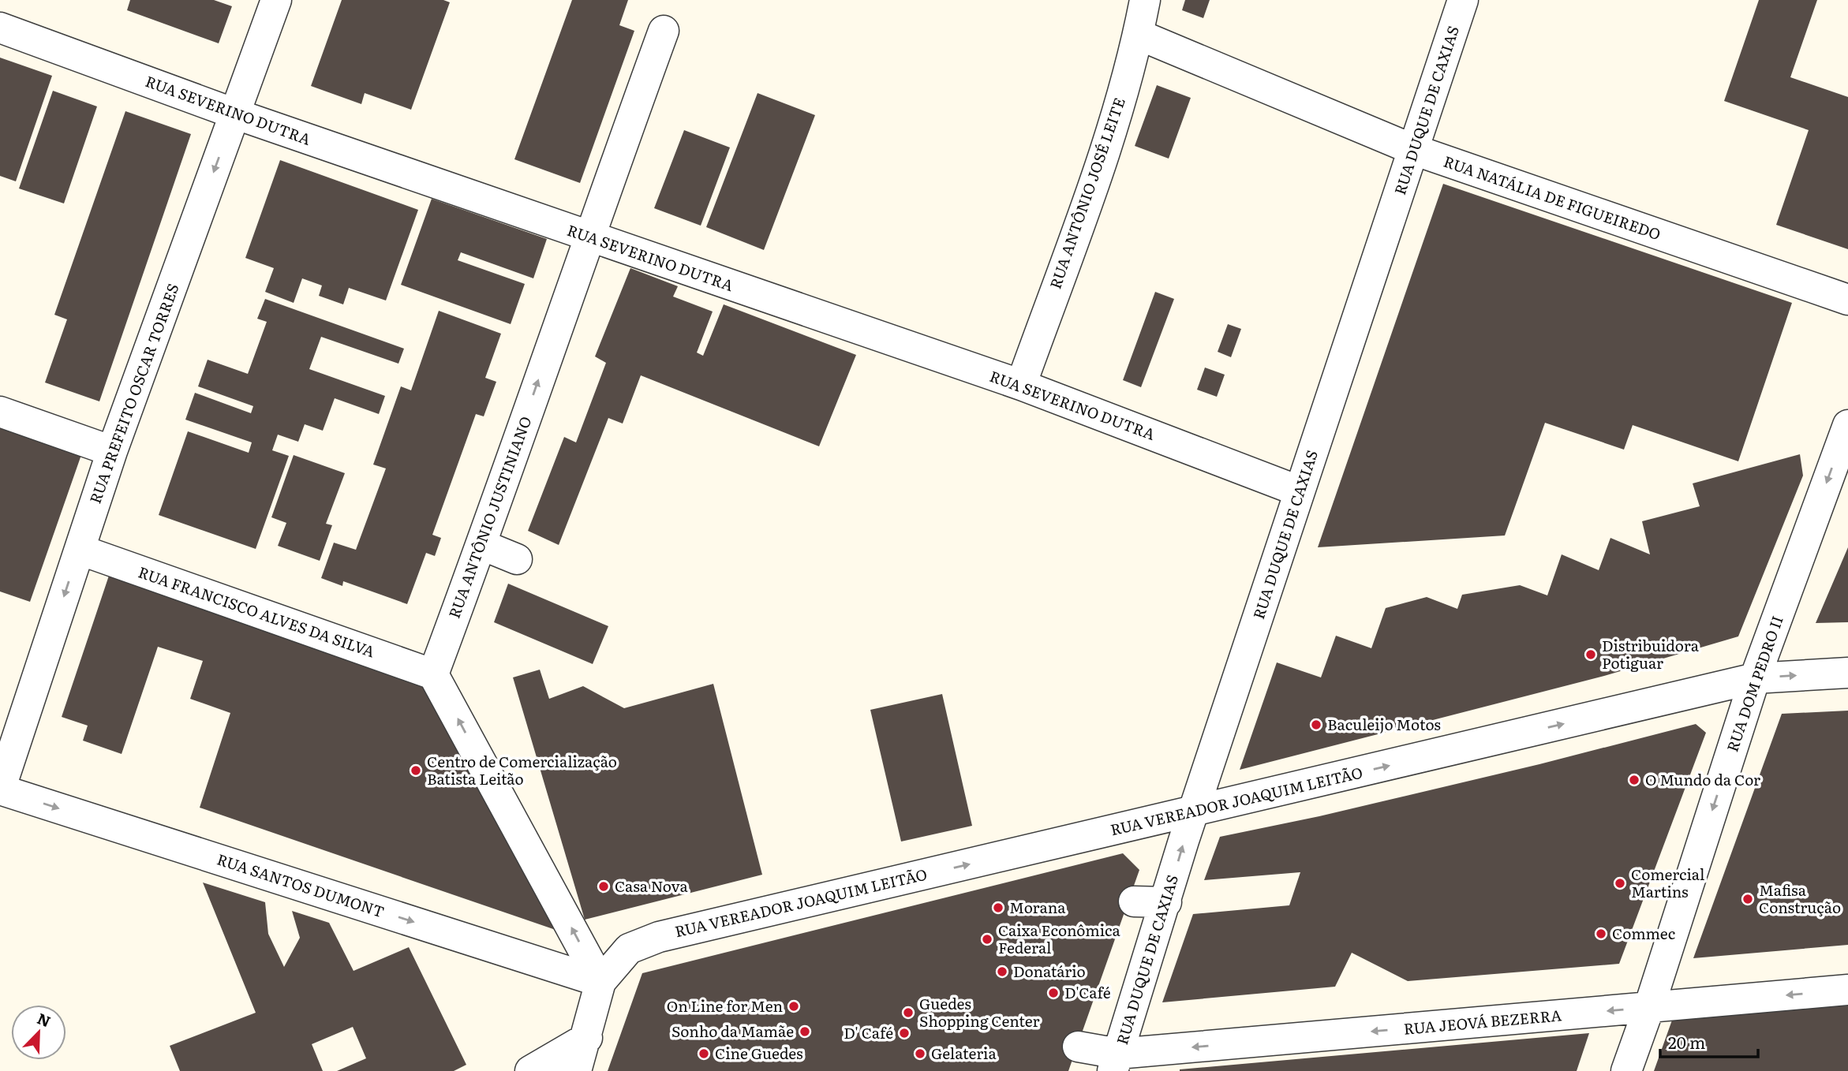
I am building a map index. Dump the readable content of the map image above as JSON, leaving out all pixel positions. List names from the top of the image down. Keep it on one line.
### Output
{"streets":{"street":["RUA SEVERINO DUTRA","RUA DUQUE DE CAXIAS","RUA ANTÔNIO JOSÉ LEITE","RUA NATÁLIA DE FIGUEIREDO","RUA PREFEITO OSCAR TORRES","RUA ANTÔNIO JUSTINIANO","RUA FRANCISCO ALVES DA SILVA","RUA DOM PEDRO II","RUA VEREADOR JOAQUIM LEITÃO","RUA SANTOS DUMONT","RUA JEOVÁ BEZERRA"]},"crossings":[["RUA SEVERINO DUTRA","RUA DUQUE DE CAXIAS"],["RUA SEVERINO DUTRA","RUA ANTÔNIO JOSÉ LEITE"],["RUA SEVERINO DUTRA","RUA PREFEITO OSCAR TORRES"],["RUA SEVERINO DUTRA","RUA ANTÔNIO JUSTINIANO"],["RUA DUQUE DE CAXIAS","RUA NATÁLIA DE FIGUEIREDO"],["RUA DUQUE DE CAXIAS","RUA VEREADOR JOAQUIM LEITÃO"],["RUA DUQUE DE CAXIAS","RUA JEOVÁ BEZERRA"],["RUA ANTÔNIO JOSÉ LEITE","RUA NATÁLIA DE FIGUEIREDO"],["RUA PREFEITO OSCAR TORRES","RUA FRANCISCO ALVES DA SILVA"],["RUA PREFEITO OSCAR TORRES","RUA SANTOS DUMONT"],["RUA ANTÔNIO JUSTINIANO","RUA FRANCISCO ALVES DA SILVA"],["RUA DOM PEDRO II","RUA VEREADOR JOAQUIM LEITÃO"],["RUA DOM PEDRO II","RUA JEOVÁ BEZERRA"],["RUA VEREADOR JOAQUIM LEITÃO","RUA SANTOS DUMONT"]],"one_way":["RUA PREFEITO OSCAR TORRES","RUA ANTÔNIO JUSTINIANO","RUA DOM PEDRO II","RUA VEREADOR JOAQUIM LEITÃO","RUA SANTOS DUMONT","RUA JEOVÁ BEZERRA"],"places":["Distribuidora Potiguar","Baculeijo Motos","Centro de Comercialização Batista Leitão","O Mundo da Cor","Comercial Martins","Casa Nova","Mafisa Construção","Morana","Commec","Caixa Econômica Federal","Donatário","D'Café","On Line for Men","Guedes Shopping Center","Sonho da Mamãe","D' Café","Cine Guedes","Gelateria"],"scale_bar":"20 m","north":"top right"}
